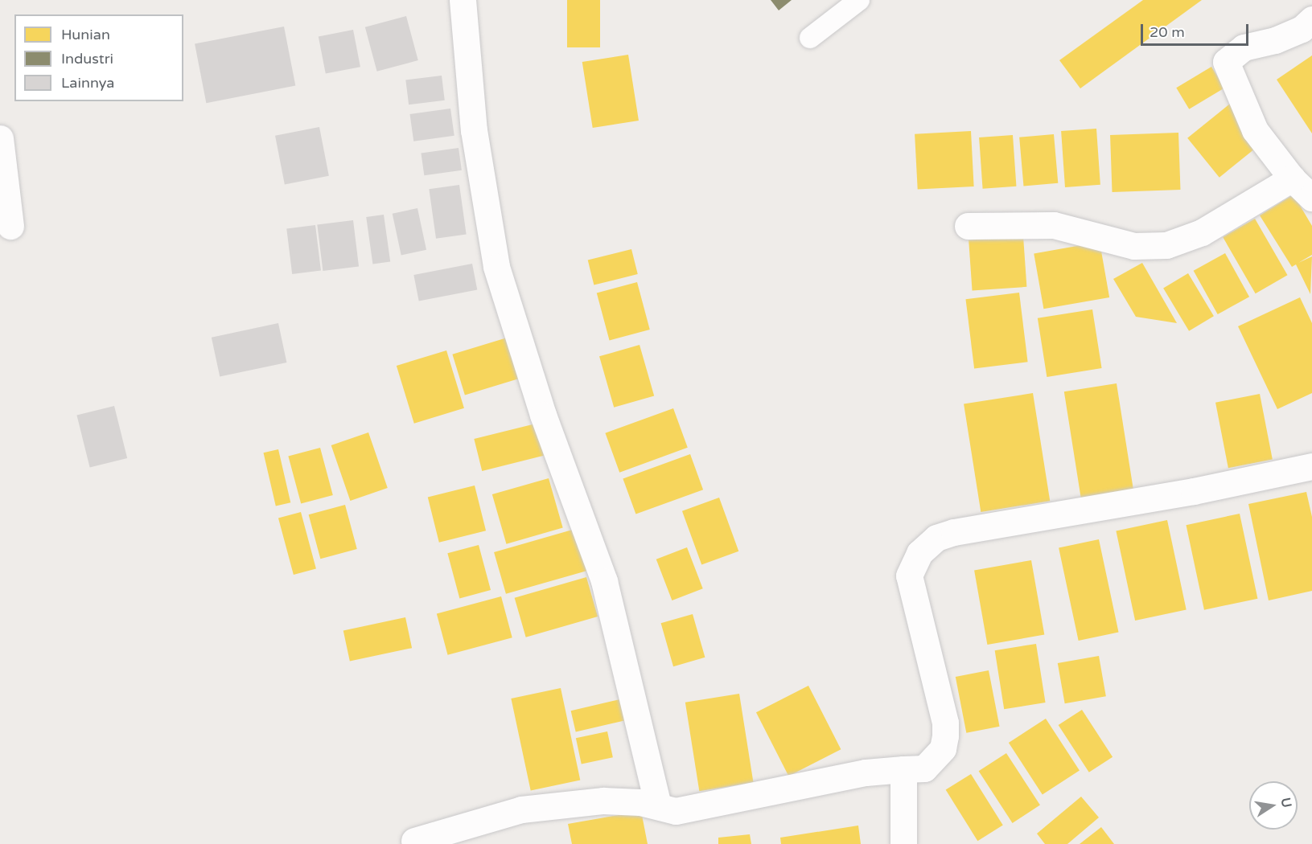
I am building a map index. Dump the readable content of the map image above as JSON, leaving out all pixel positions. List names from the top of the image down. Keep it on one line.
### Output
{"legend":["Hunian","Industri","Lainnya"],"scale_bar":"20 m","north":"right"}
